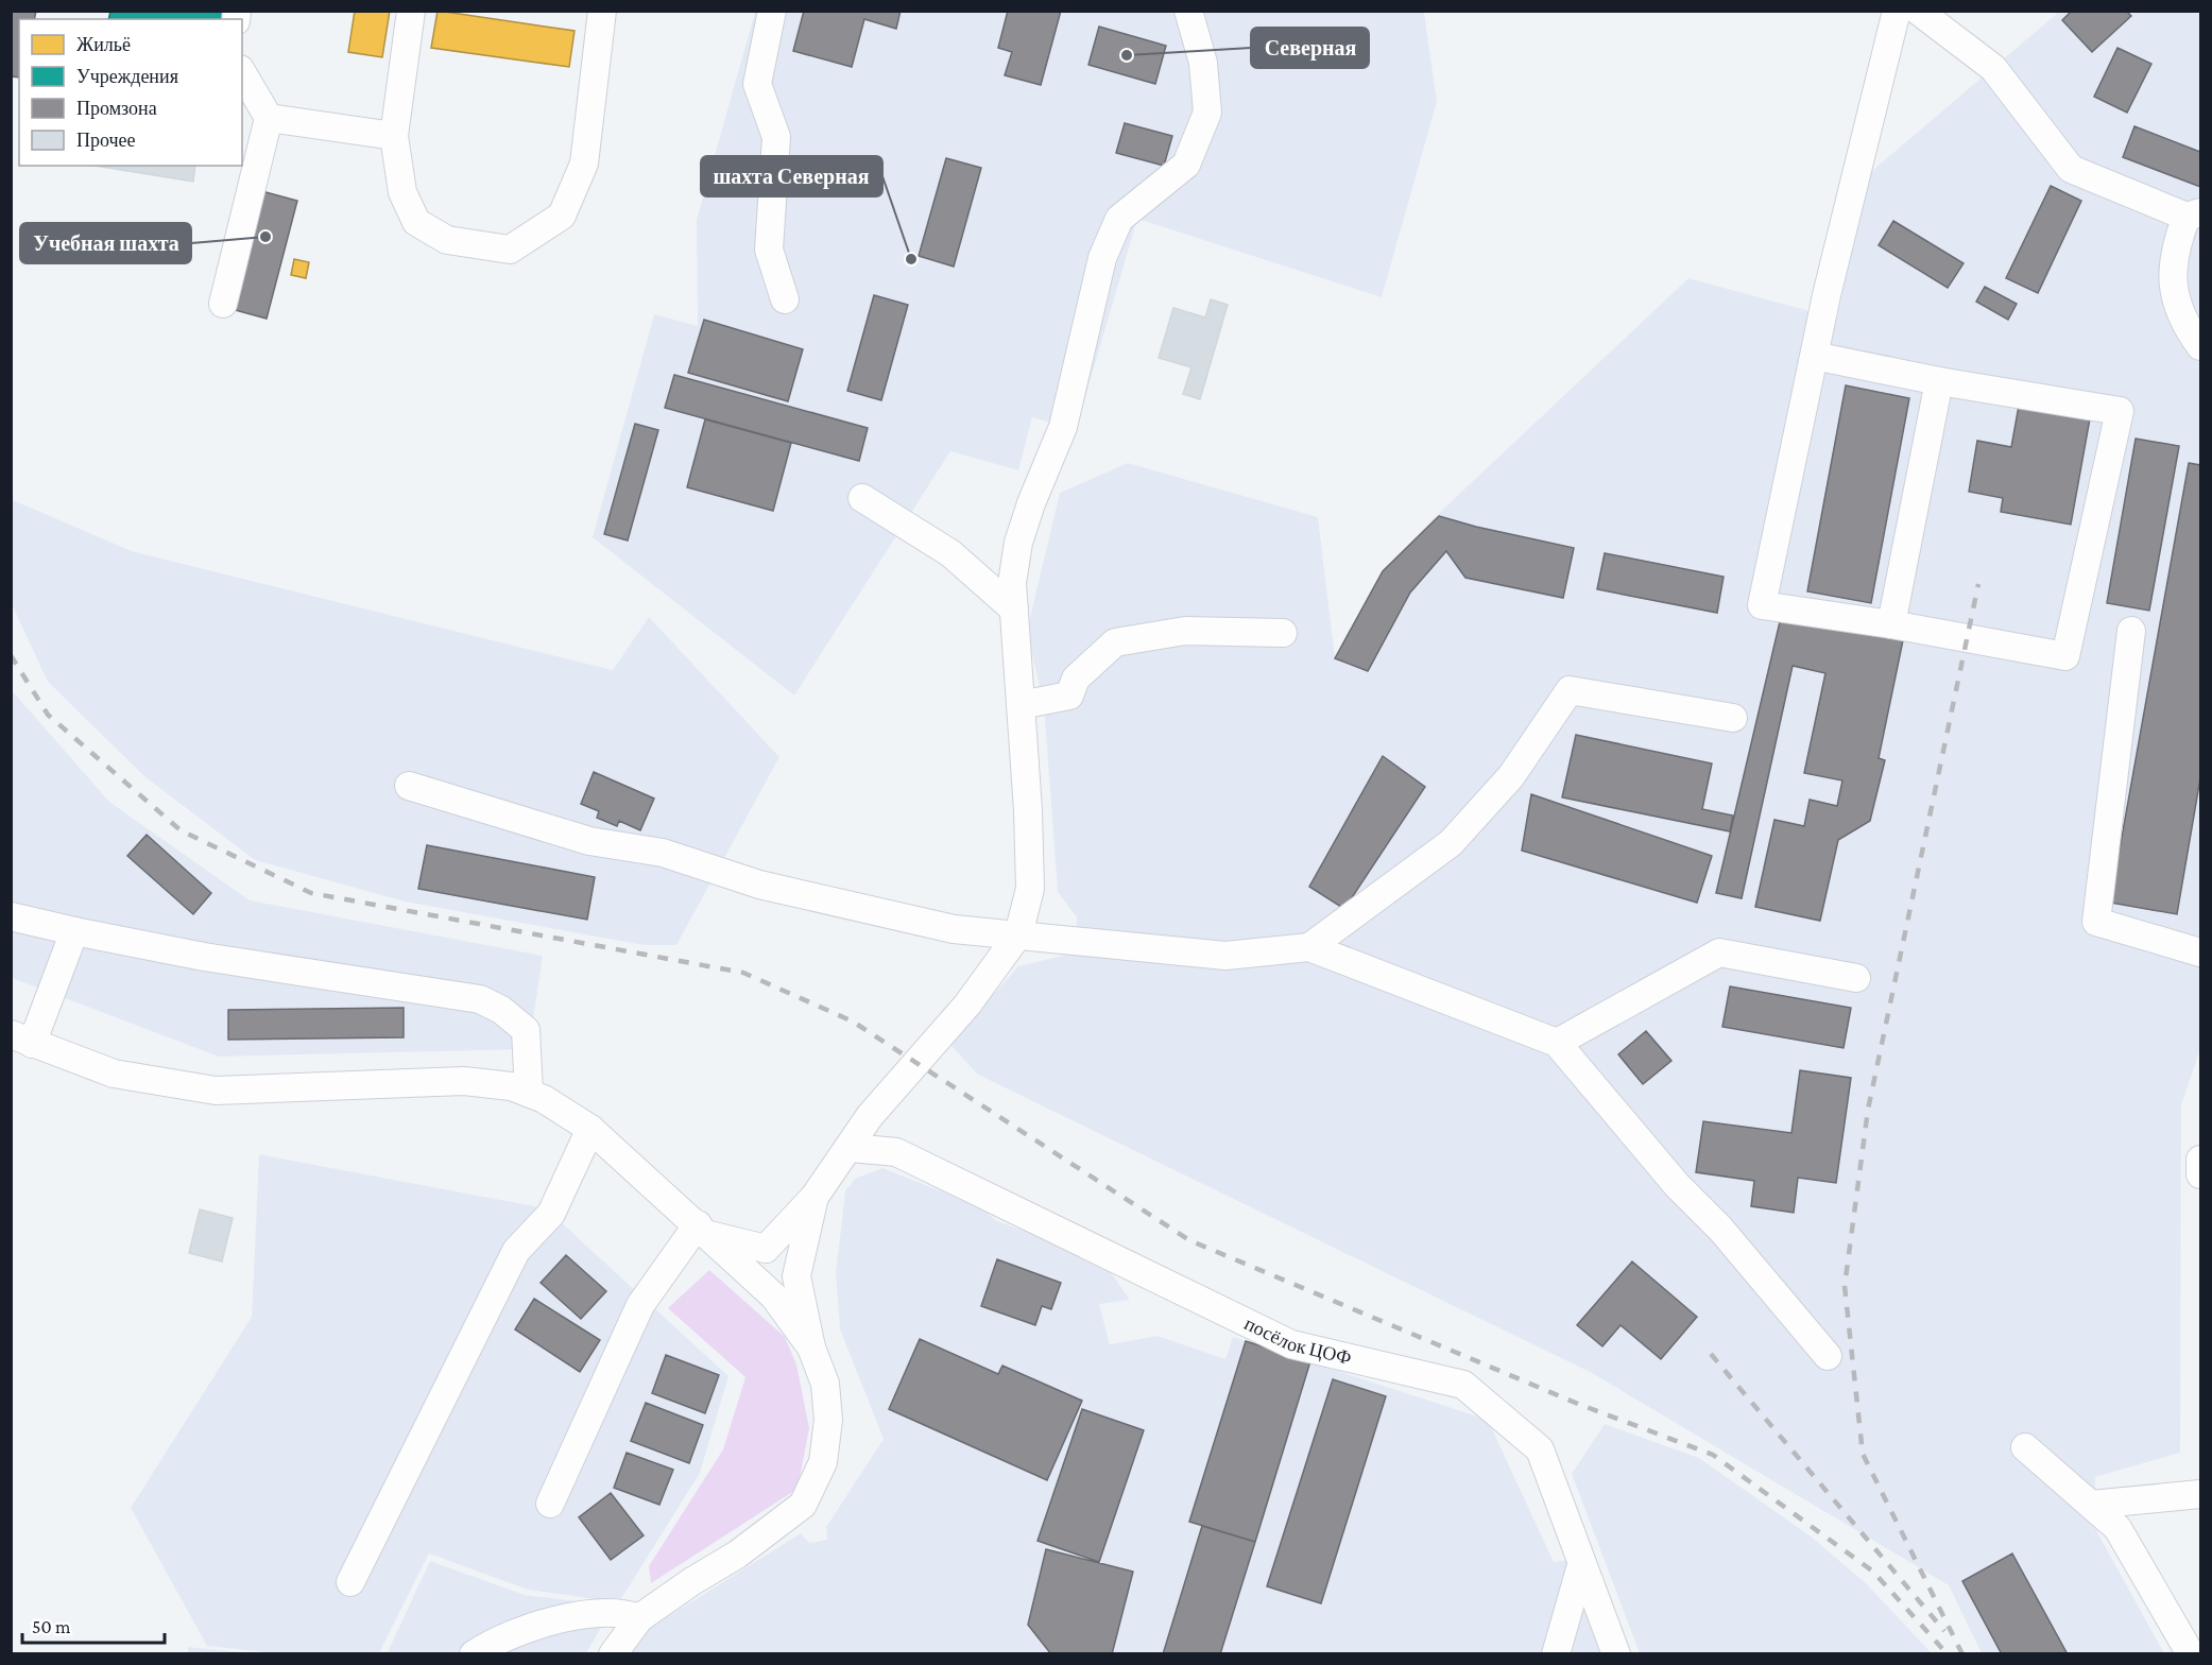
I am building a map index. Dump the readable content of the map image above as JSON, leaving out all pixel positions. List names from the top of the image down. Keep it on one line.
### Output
{"streets":{"street":["посёлок ЦОФ"]},"places":["Северная","Учебная шахта","шахта Северная"],"legend":["Жильё","Учреждения","Промзона","Прочее"],"scale_bar":"50 m"}
